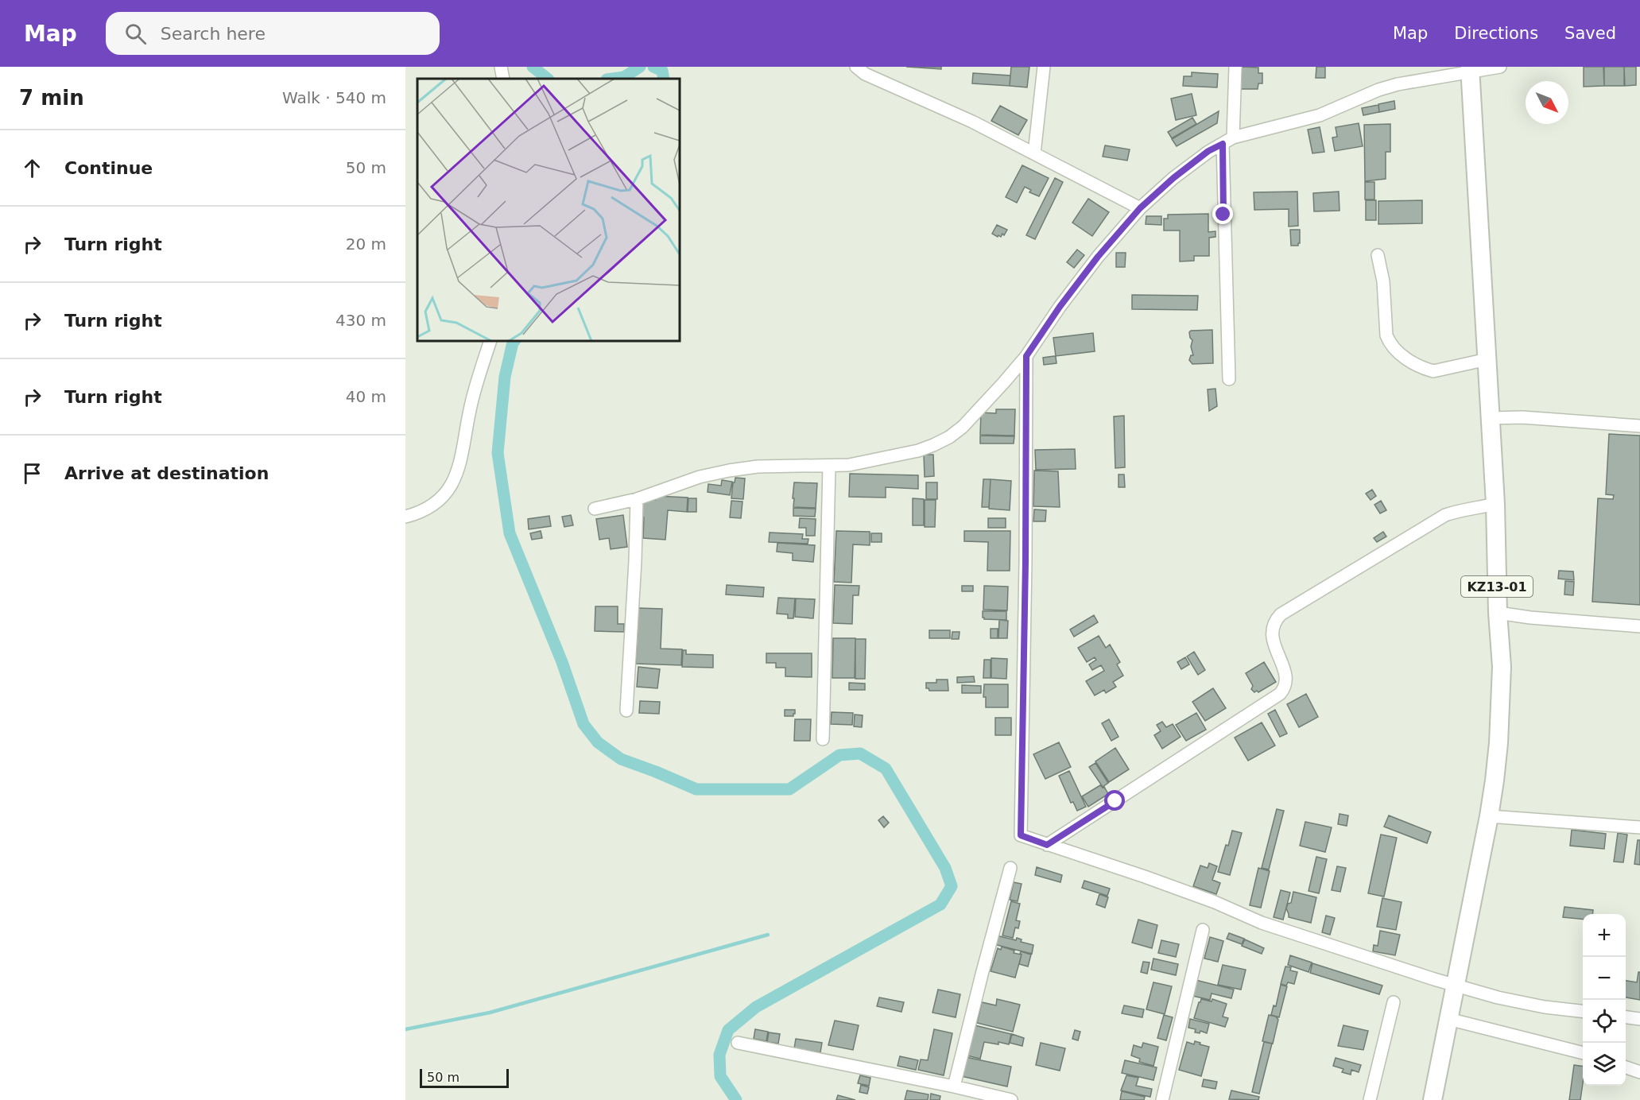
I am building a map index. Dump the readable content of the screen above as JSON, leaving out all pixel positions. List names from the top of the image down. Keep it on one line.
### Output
{"streets":{"highway":["KZ13-01"]},"scale_bar":"50 m","north":"bottom right","page":{"header":"Map","search":"Search here","nav":["Map","Directions","Saved"],"heading":["7 min","Walk · 540 m"],"list":[["Continue","50 m"],["Turn right","20 m"],["Turn right","430 m"],["Turn right","40 m"],"Arrive at destination"],"map_buttons":["+","−"],"scale":"50 m"}}
